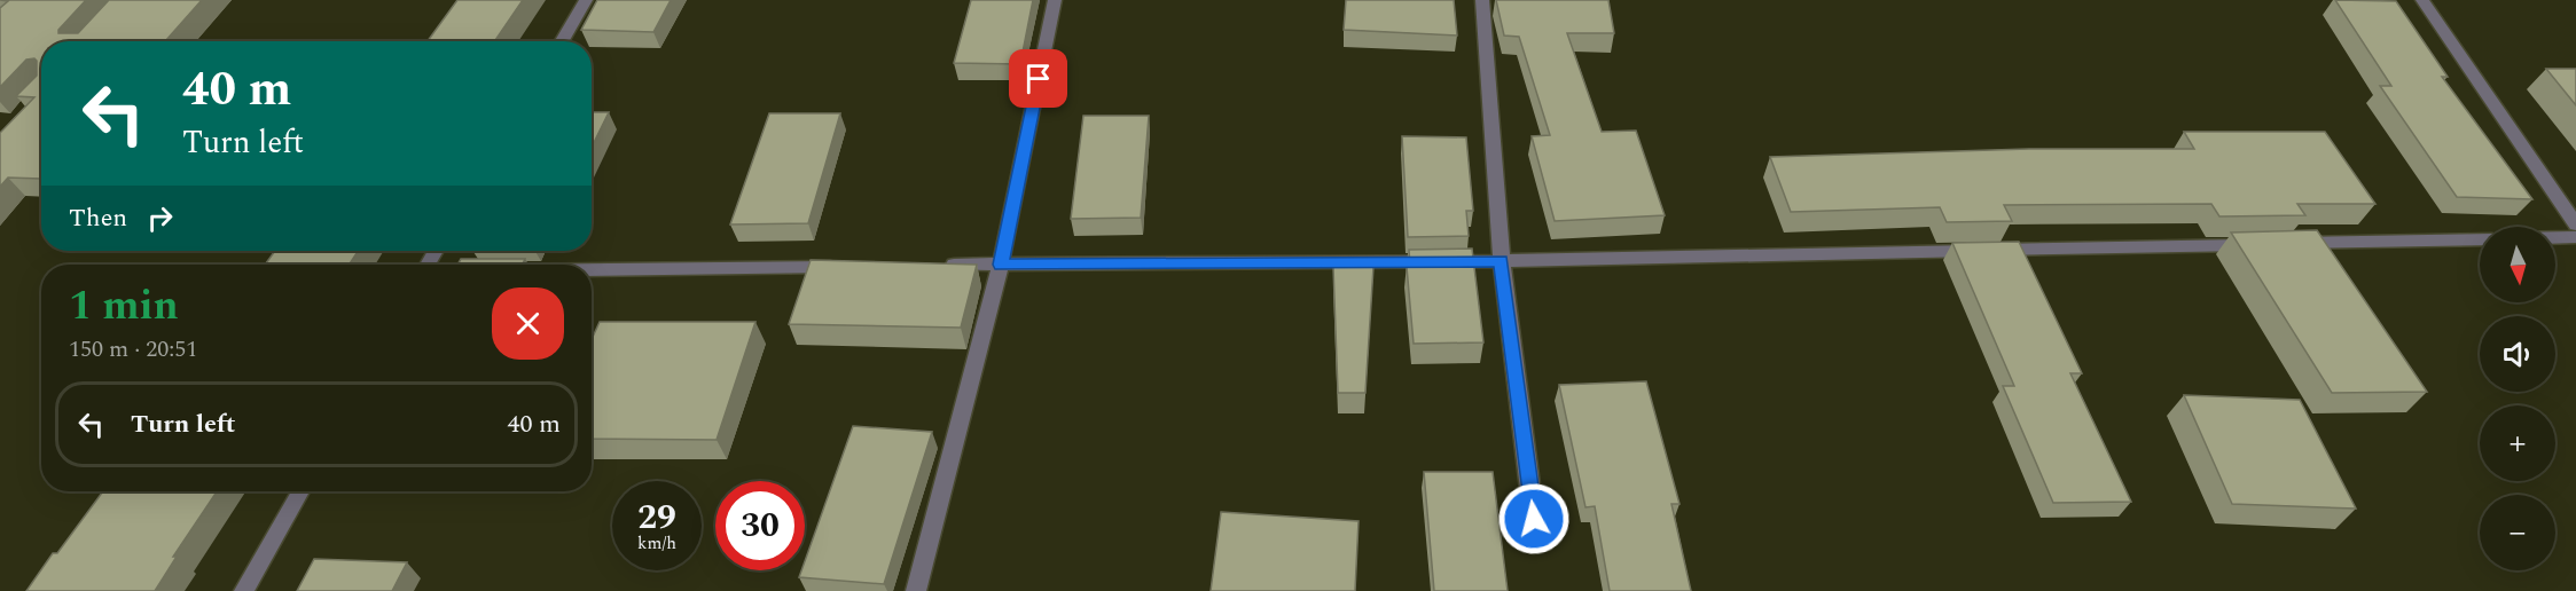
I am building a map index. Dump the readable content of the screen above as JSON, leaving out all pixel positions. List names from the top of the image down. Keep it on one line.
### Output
{"north":"bottom","page":{"turn":["40 m","Turn left"],"then":"Then","map_buttons":["+","−"],"heading":["1 min","150 m · 20:51"],"list":[{"name":"Turn left","value":"40 m"}],"speed":"29 km/h","limit":"30"}}
